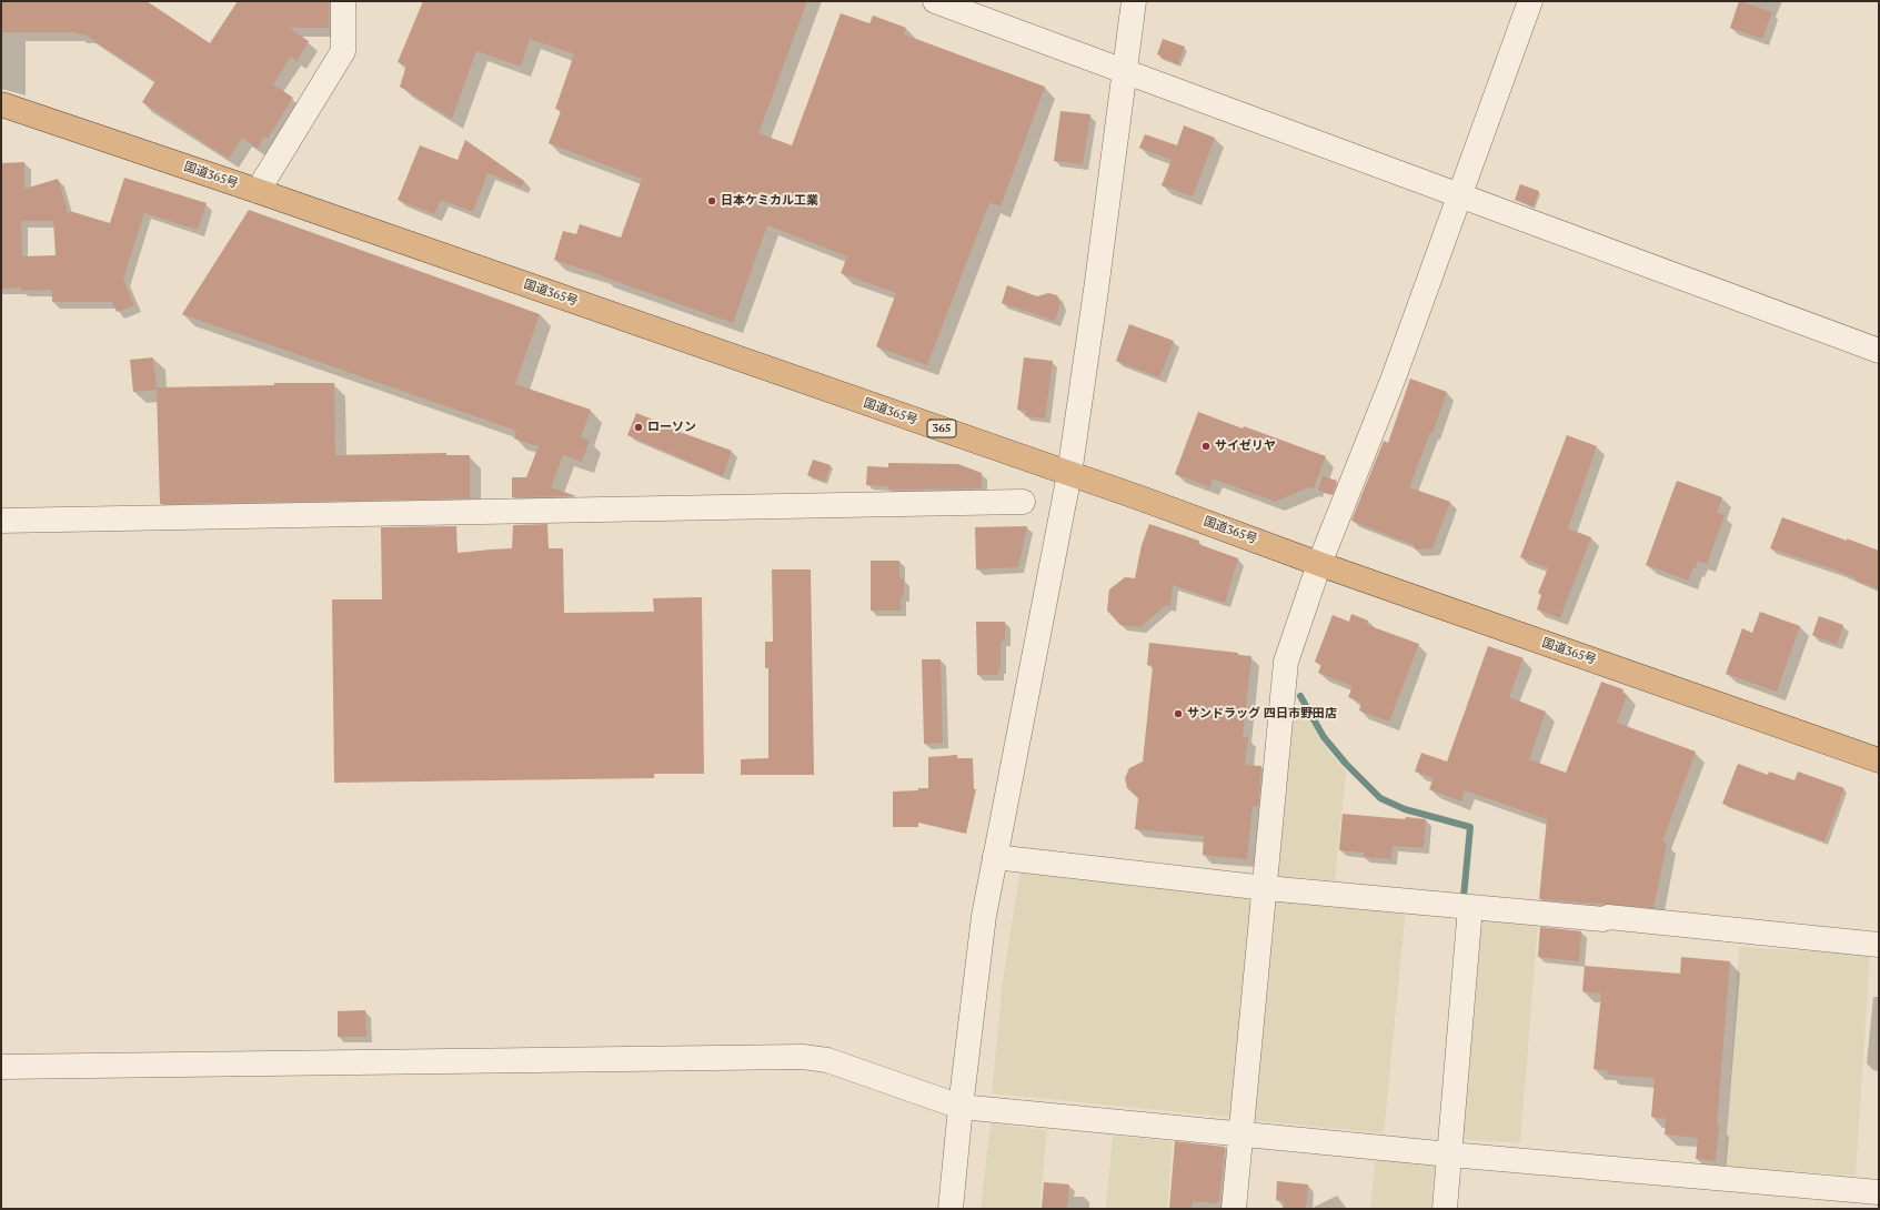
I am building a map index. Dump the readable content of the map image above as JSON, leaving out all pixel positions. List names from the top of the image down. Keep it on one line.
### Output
{"streets":{"highway":["国道365号","365"]},"places":["日本ケミカル工業","ローソン","サイゼリヤ","サンドラッグ 四日市野田店"]}
